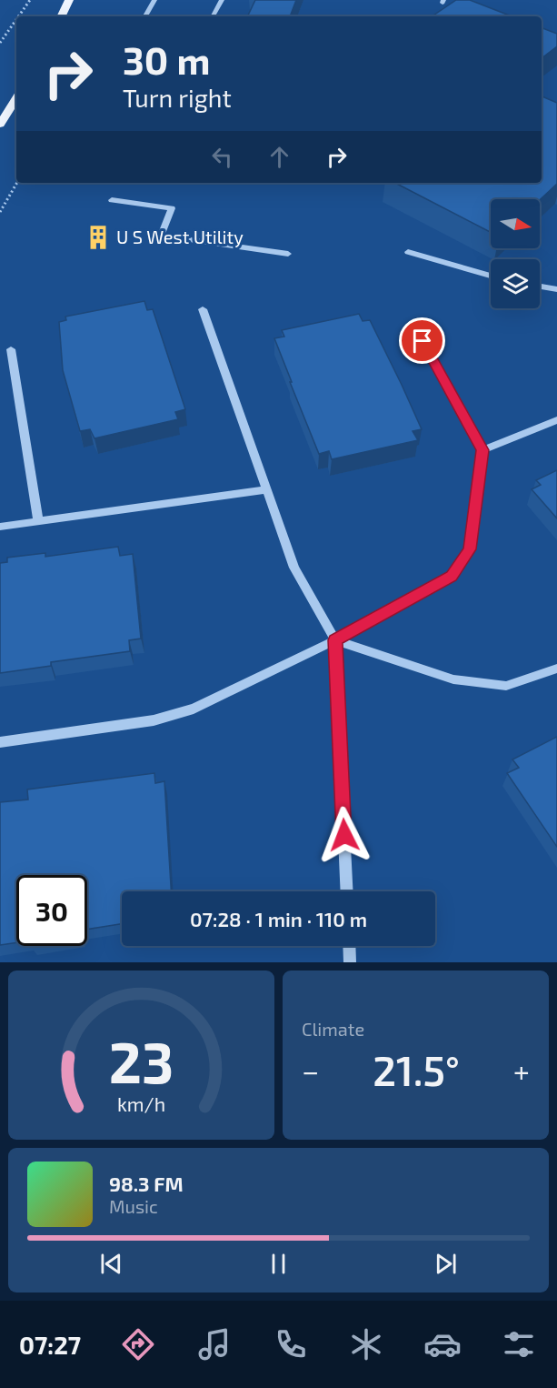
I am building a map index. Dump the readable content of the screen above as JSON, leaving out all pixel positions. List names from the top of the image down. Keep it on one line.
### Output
{"places":{"building":["U S West Utility"]},"north":"right","page":{"turn":["30 m","Turn right"],"limit":"30","trip":"07:28 · 1 min · 110 m","tile":"Climate","heat":["−","21.5°","+"],"song":["98.3 FM","Music"],"tabs":"07:27","gauge":["23","km/h"]}}
